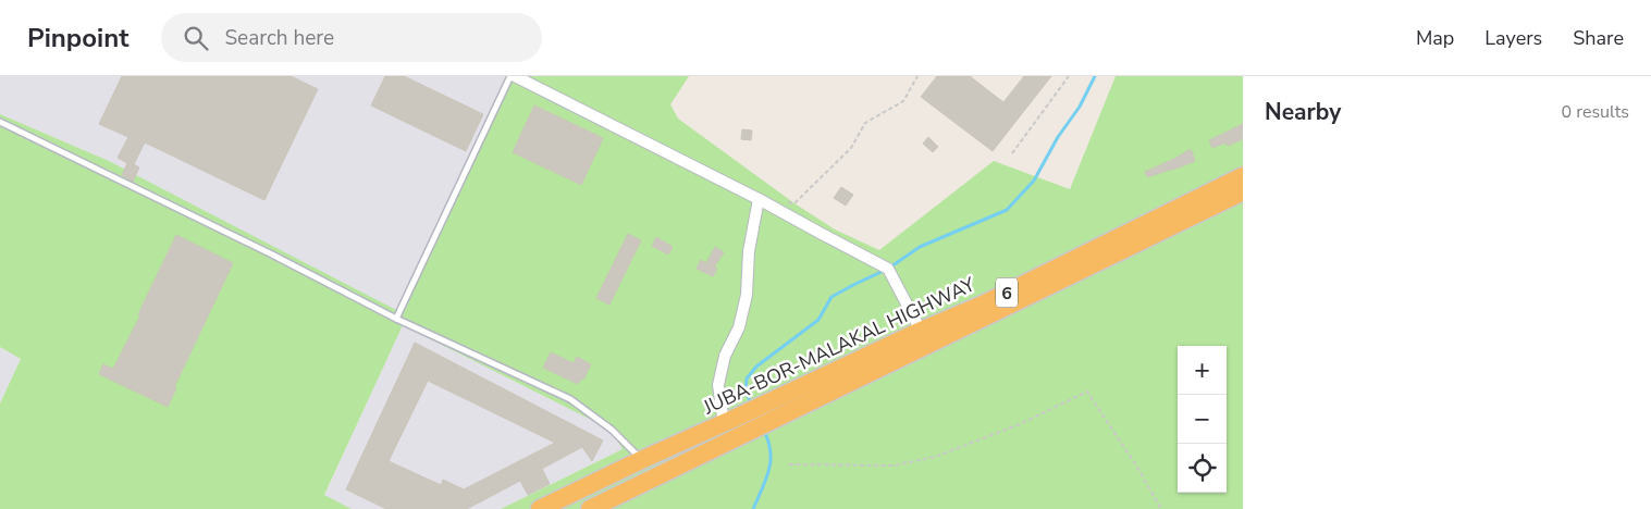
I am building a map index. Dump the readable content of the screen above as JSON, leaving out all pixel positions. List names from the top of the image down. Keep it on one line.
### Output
{"streets":{"highway":["6","JUBA-BOR-MALAKAL HIGHWAY"]},"page":{"header":"Pinpoint","search":"Search here","nav":["Map","Layers","Share"],"heading":["Nearby","0 results"],"map_buttons":["+","−"]}}
